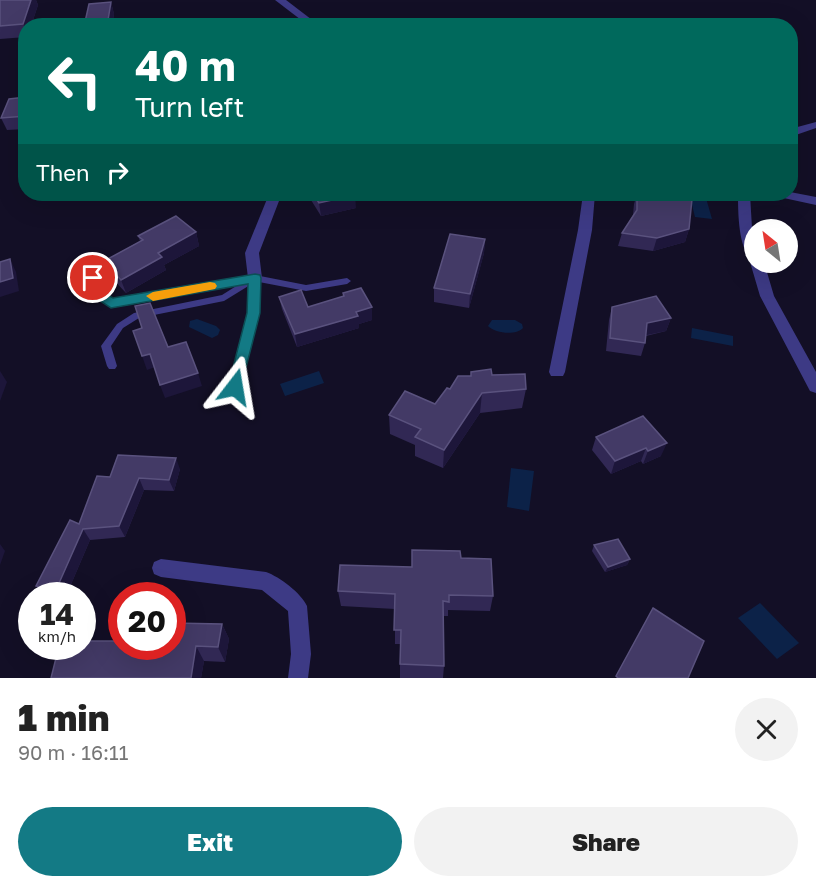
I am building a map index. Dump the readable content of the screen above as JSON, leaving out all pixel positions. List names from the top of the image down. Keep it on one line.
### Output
{"north":"top left","page":{"turn":["40 m","Turn left"],"then":"Then","speed":"14 km/h","limit":"20","heading":["1 min","90 m · 16:11"],"buttons":["Exit","Share"]}}
